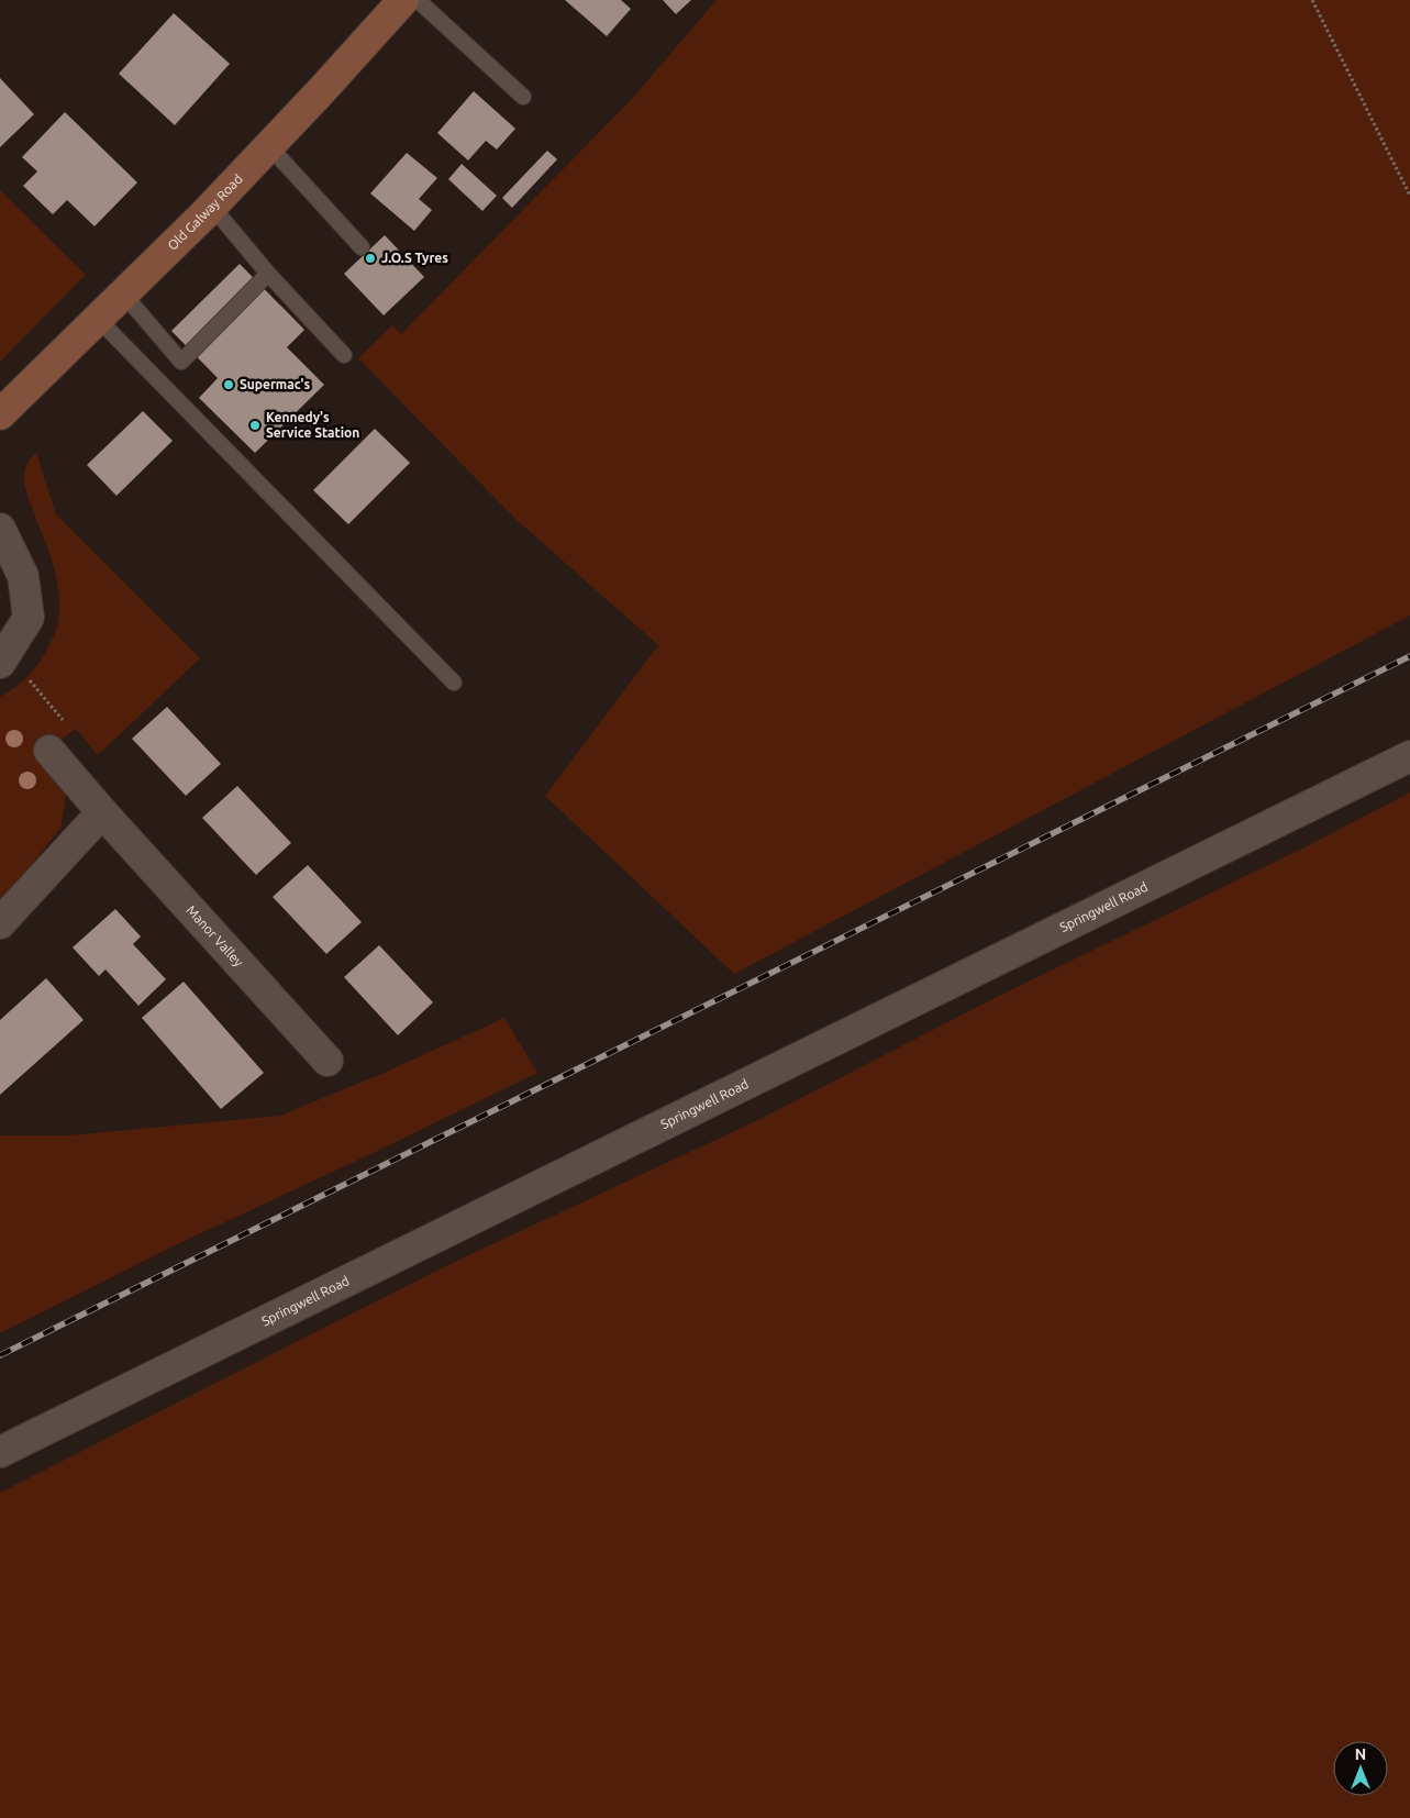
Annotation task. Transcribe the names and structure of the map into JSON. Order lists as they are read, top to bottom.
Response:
{
  "streets": {
    "main road": ["Old Galway Road"],
    "street": ["Springwell Road", "Manor Valley"]
  },
  "places": ["J.O.S Tyres", "Supermac's", "Kennedy's Service Station"],
  "north": "top"
}
